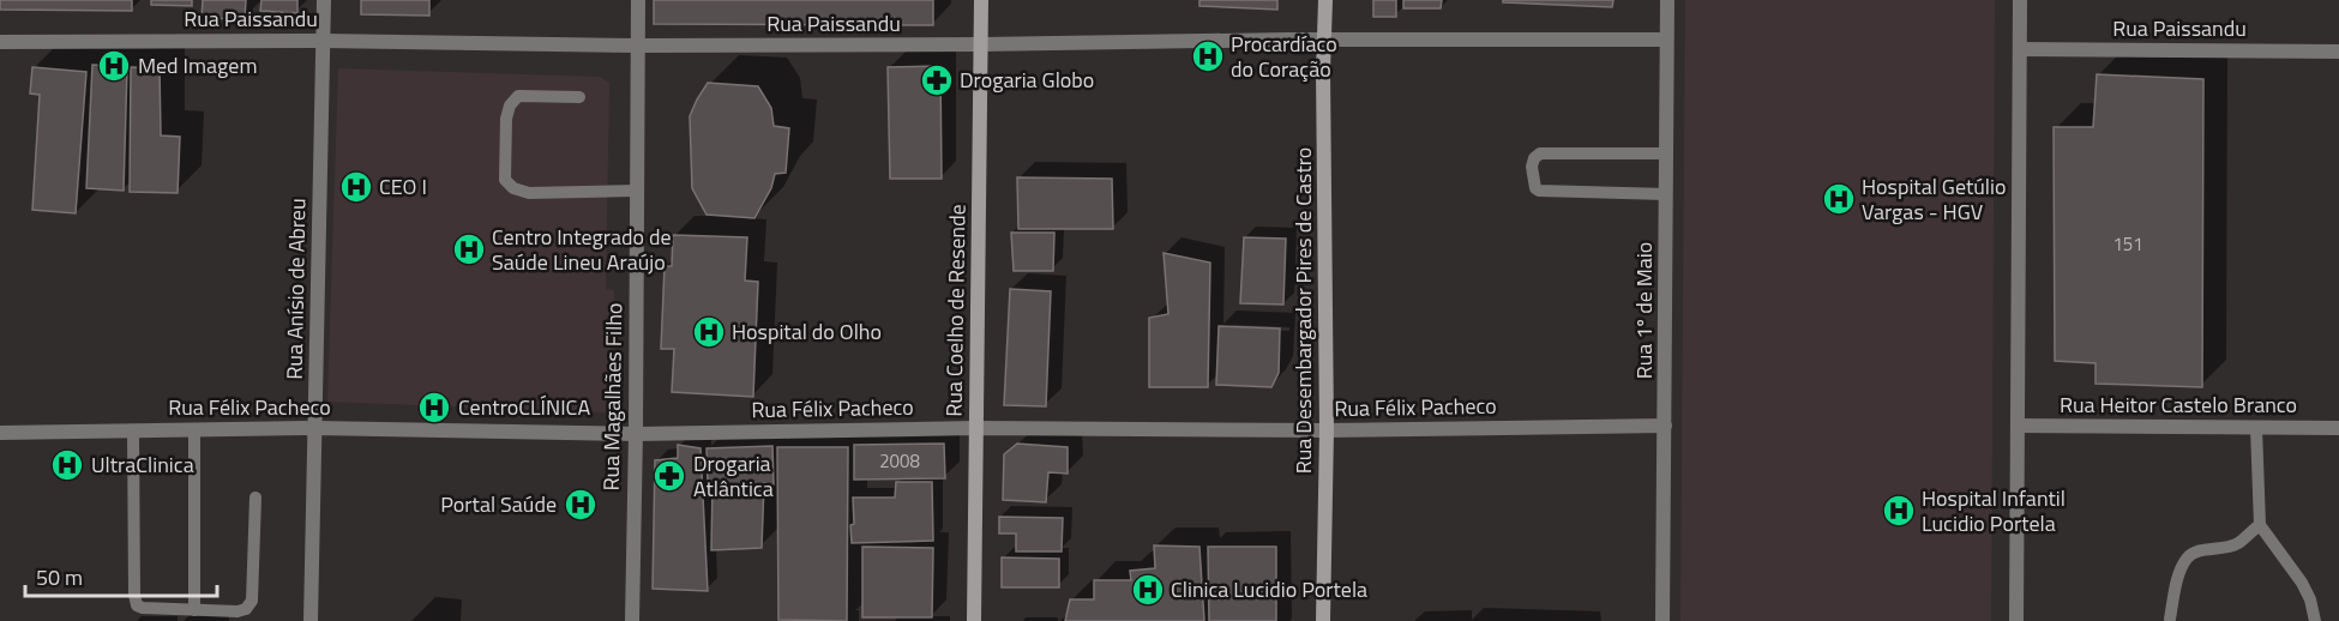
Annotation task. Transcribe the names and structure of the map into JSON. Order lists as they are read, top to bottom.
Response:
{
  "streets": {
    "main road": ["Rua Coelho de Resende", "Rua Desembargador Pires de Castro"],
    "street": [
      "Rua Paissandu",
      "Rua Anísio de Abreu",
      "Rua 1º de Maio",
      "Rua Magalhães Filho",
      "Rua Heitor Castelo Branco",
      "Rua Félix Pacheco"
    ]
  },
  "crossings": [
    ["Rua Paissandu", "Rua Anísio de Abreu"],
    ["Rua Paissandu", "Rua Coelho de Resende"],
    ["Rua Paissandu", "Rua Desembargador Pires de Castro"],
    ["Rua Paissandu", "Rua 1º de Maio"],
    ["Rua Paissandu", "Rua Magalhães Filho"],
    ["Rua Anísio de Abreu", "Rua Félix Pacheco"],
    ["Rua Coelho de Resende", "Rua Félix Pacheco"],
    ["Rua Desembargador Pires de Castro", "Rua Félix Pacheco"],
    ["Rua 1º de Maio", "Rua Félix Pacheco"],
    ["Rua Magalhães Filho", "Rua Félix Pacheco"]
  ],
  "places": {
    "hospital": [
      "Procardíaco do Coração",
      "Med Imagem",
      "CEO I",
      "Hospital Getúlio Vargas - HGV",
      "Centro Integrado de Saúde Lineu Araújo",
      "Hospital do Olho",
      "CentroCLÍNICA",
      "UltraClinica",
      "Portal Saúde",
      "Hospital Infantil Lucidio Portela",
      "Clinica Lucidio Portela"
    ],
    "pharmacy": ["Drogaria Globo", "Drogaria Atlântica"]
  },
  "house_numbers": ["151", "2008"],
  "scale_bar": "50 m"
}
